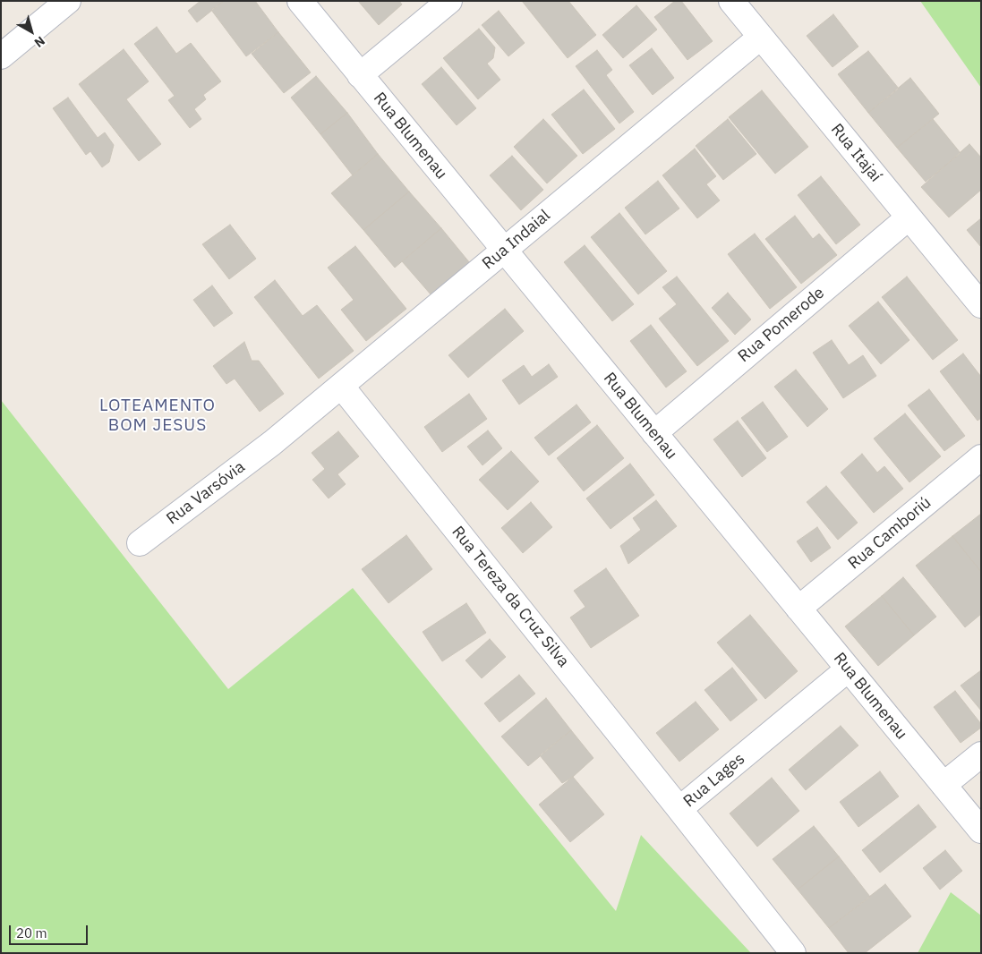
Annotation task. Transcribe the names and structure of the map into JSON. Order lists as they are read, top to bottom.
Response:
{
  "streets": {
    "street": [
      "Rua Blumenau",
      "Rua Itajaí",
      "Rua Indaial",
      "Rua Pomerode",
      "Rua Varsóvia",
      "Rua Camboriú",
      "Rua Tereza da Cruz Silva",
      "Rua Lages"
    ]
  },
  "crossings": [
    ["Rua Blumenau", "Rua Indaial"],
    ["Rua Blumenau", "Rua Pomerode"],
    ["Rua Blumenau", "Rua Camboriú"],
    ["Rua Blumenau", "Rua Lages"],
    ["Rua Itajaí", "Rua Indaial"],
    ["Rua Itajaí", "Rua Pomerode"],
    ["Rua Indaial", "Rua Varsóvia"],
    ["Rua Indaial", "Rua Tereza da Cruz Silva"],
    ["Rua Tereza da Cruz Silva", "Rua Lages"]
  ],
  "districts": ["LOTEAMENTO BOM JESUS"],
  "scale_bar": "20 m",
  "north": "bottom right"
}
